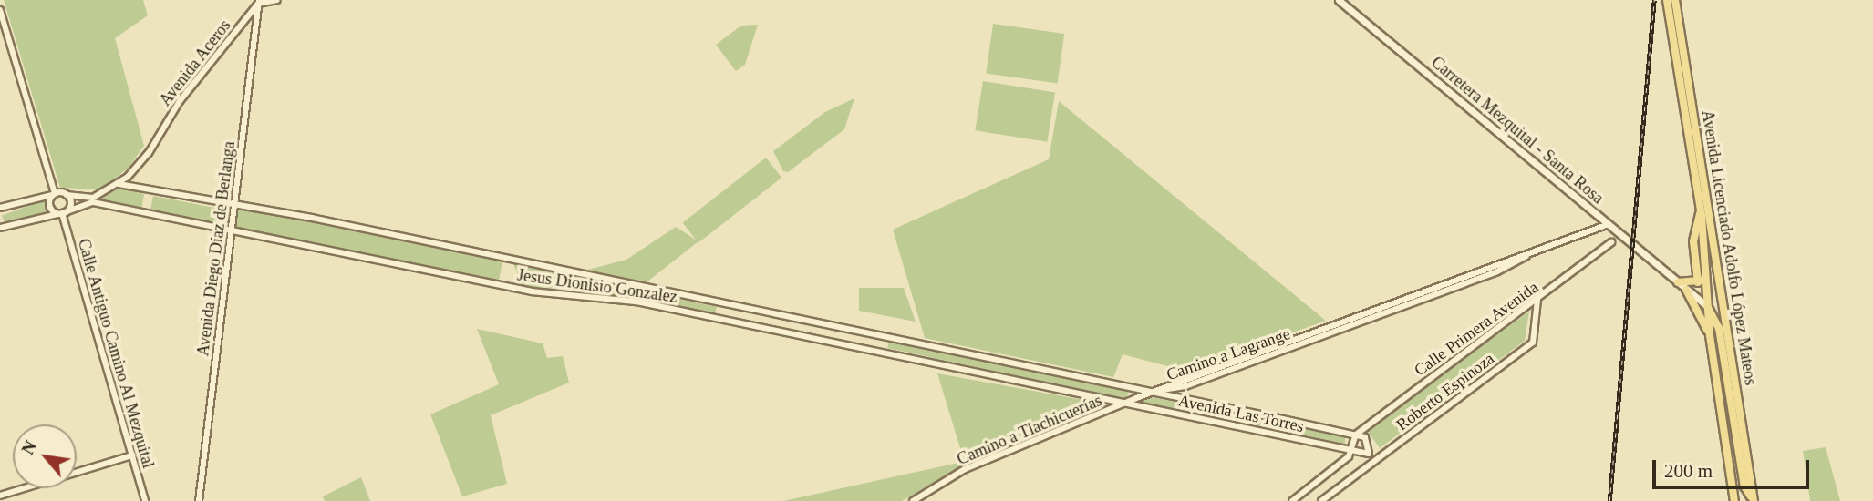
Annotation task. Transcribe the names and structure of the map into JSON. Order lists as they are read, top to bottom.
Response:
{
  "streets": {
    "main road": ["Carretera Mezquital - Santa Rosa", "Avenida Licenciado Adolfo López Mateos"],
    "street": [
      "Avenida Aceros",
      "Avenida Diego Díaz de Berlanga",
      "Jesus Dionisio Gonzalez",
      "Calle Primera Avenida",
      "Calle Antiguo Camino Al Mezquital",
      "Camino a Lagrange",
      "Roberto Espinoza",
      "Avenida Las Torres",
      "Camino a Tlachicuerías"
    ]
  },
  "crossings": [
    ["Avenida Aceros", "Avenida Diego Díaz de Berlanga"],
    ["Avenida Aceros", "Jesus Dionisio Gonzalez"],
    ["Carretera Mezquital - Santa Rosa", "Avenida Licenciado Adolfo López Mateos"],
    ["Carretera Mezquital - Santa Rosa", "Camino a Lagrange"],
    ["Avenida Diego Díaz de Berlanga", "Jesus Dionisio Gonzalez"],
    ["Jesus Dionisio Gonzalez", "Calle Antiguo Camino Al Mezquital"],
    ["Jesus Dionisio Gonzalez", "Avenida Las Torres"],
    ["Jesus Dionisio Gonzalez", "Camino a Tlachicuerías"],
    ["Calle Primera Avenida", "Roberto Espinoza"],
    ["Calle Primera Avenida", "Avenida Las Torres"],
    ["Camino a Lagrange", "Camino a Tlachicuerías"],
    ["Avenida Las Torres", "Camino a Tlachicuerías"]
  ],
  "scale_bar": "200 m",
  "north": "top left"
}
